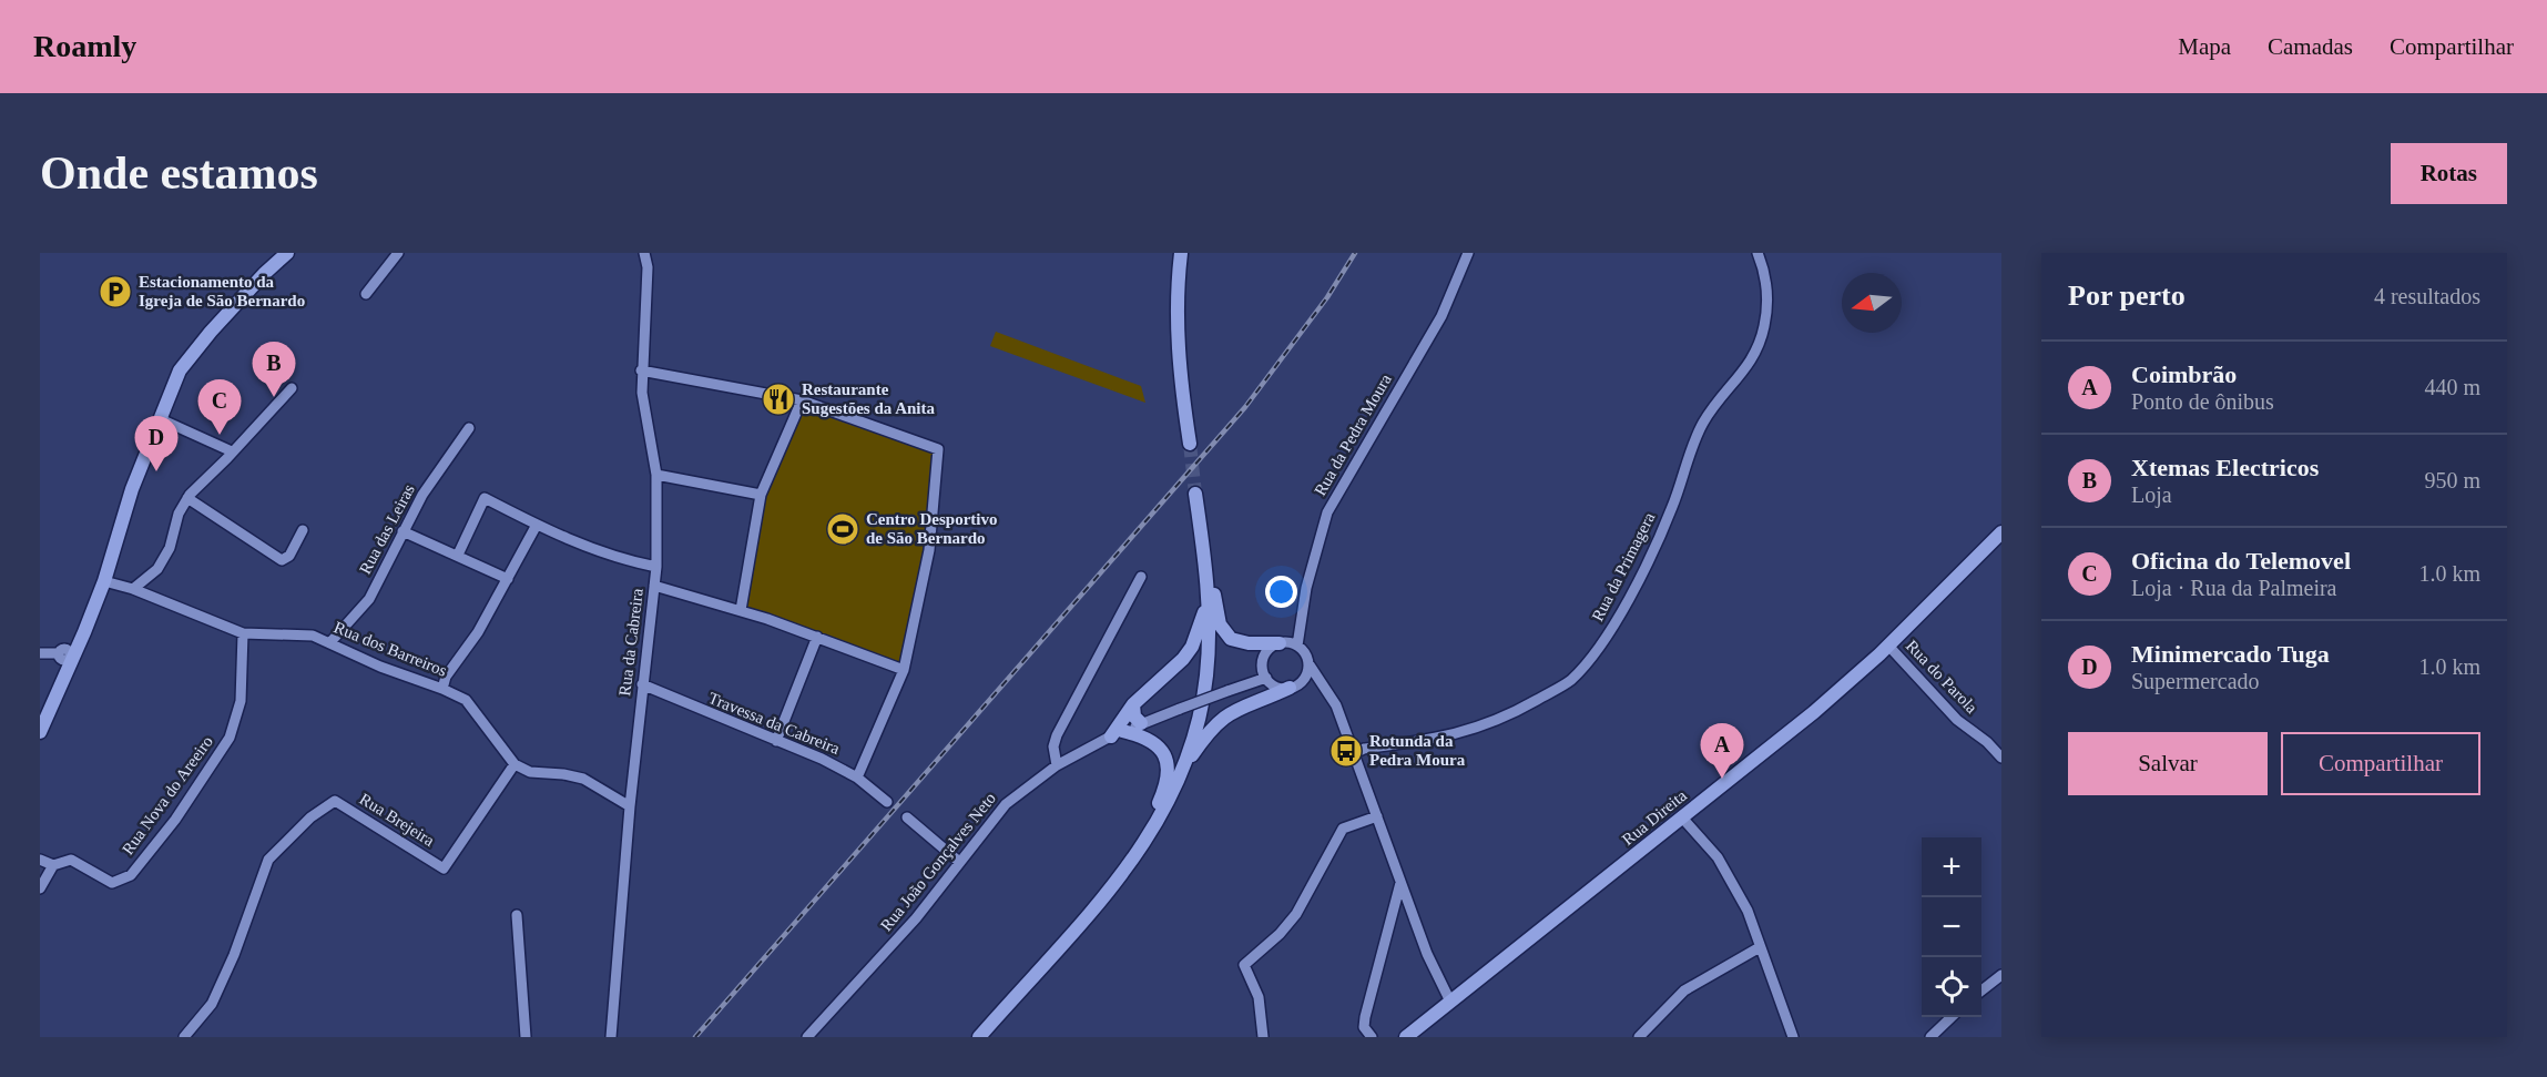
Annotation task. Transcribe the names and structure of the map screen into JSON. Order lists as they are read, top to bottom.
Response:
{
  "streets": {
    "main road": ["Rua Direita"],
    "street": [
      "Rua da Pedra Moura",
      "Rua das Leiras",
      "Rua da Primagera",
      "Rua da Cabreira",
      "Rua dos Barreiros",
      "Rua do Parola",
      "Travessa da Cabreira",
      "Rua Nova do Areeiro",
      "Rua Brejeira",
      "Rua João Gonçalves Neto"
    ]
  },
  "crossings": [
    ["Rua das Leiras", "Rua dos Barreiros"],
    ["Rua da Cabreira", "Travessa da Cabreira"],
    ["Rua dos Barreiros", "Rua Nova do Areeiro"],
    ["Rua dos Barreiros", "Rua Brejeira"],
    ["Rua do Parola", "Rua Direita"]
  ],
  "places": {
    "parking": ["Estacionamento da Igreja de São Bernardo"],
    "restaurant": ["Restaurante Sugestões da Anita"],
    "sports": ["Centro Desportivo de São Bernardo"],
    "bus stop": ["Rotunda da Pedra Moura"]
  },
  "north": "left",
  "page": {
    "header": "Roamly",
    "nav": ["Mapa", "Camadas", "Compartilhar"],
    "buttons": [
      "Rotas",
      ["Salvar", "Compartilhar"]
    ],
    "title": "Onde estamos",
    "heading": ["Por perto", "4 resultados"],
    "list": [
      {
        "mark": "A",
        "name": "Coimbrão",
        "note": "Ponto de ônibus",
        "value": "440 m"
      },
      {
        "mark": "B",
        "name": "Xtemas Electricos",
        "note": "Loja",
        "value": "950 m"
      },
      {
        "mark": "C",
        "name": "Oficina do Telemovel",
        "note": "Loja · Rua da Palmeira",
        "value": "1.0 km"
      },
      {
        "mark": "D",
        "name": "Minimercado Tuga",
        "note": "Supermercado",
        "value": "1.0 km"
      }
    ],
    "pins": [
      "B",
      "C",
      "D",
      "A"
    ],
    "map_buttons": ["+", "−"]
  }
}
